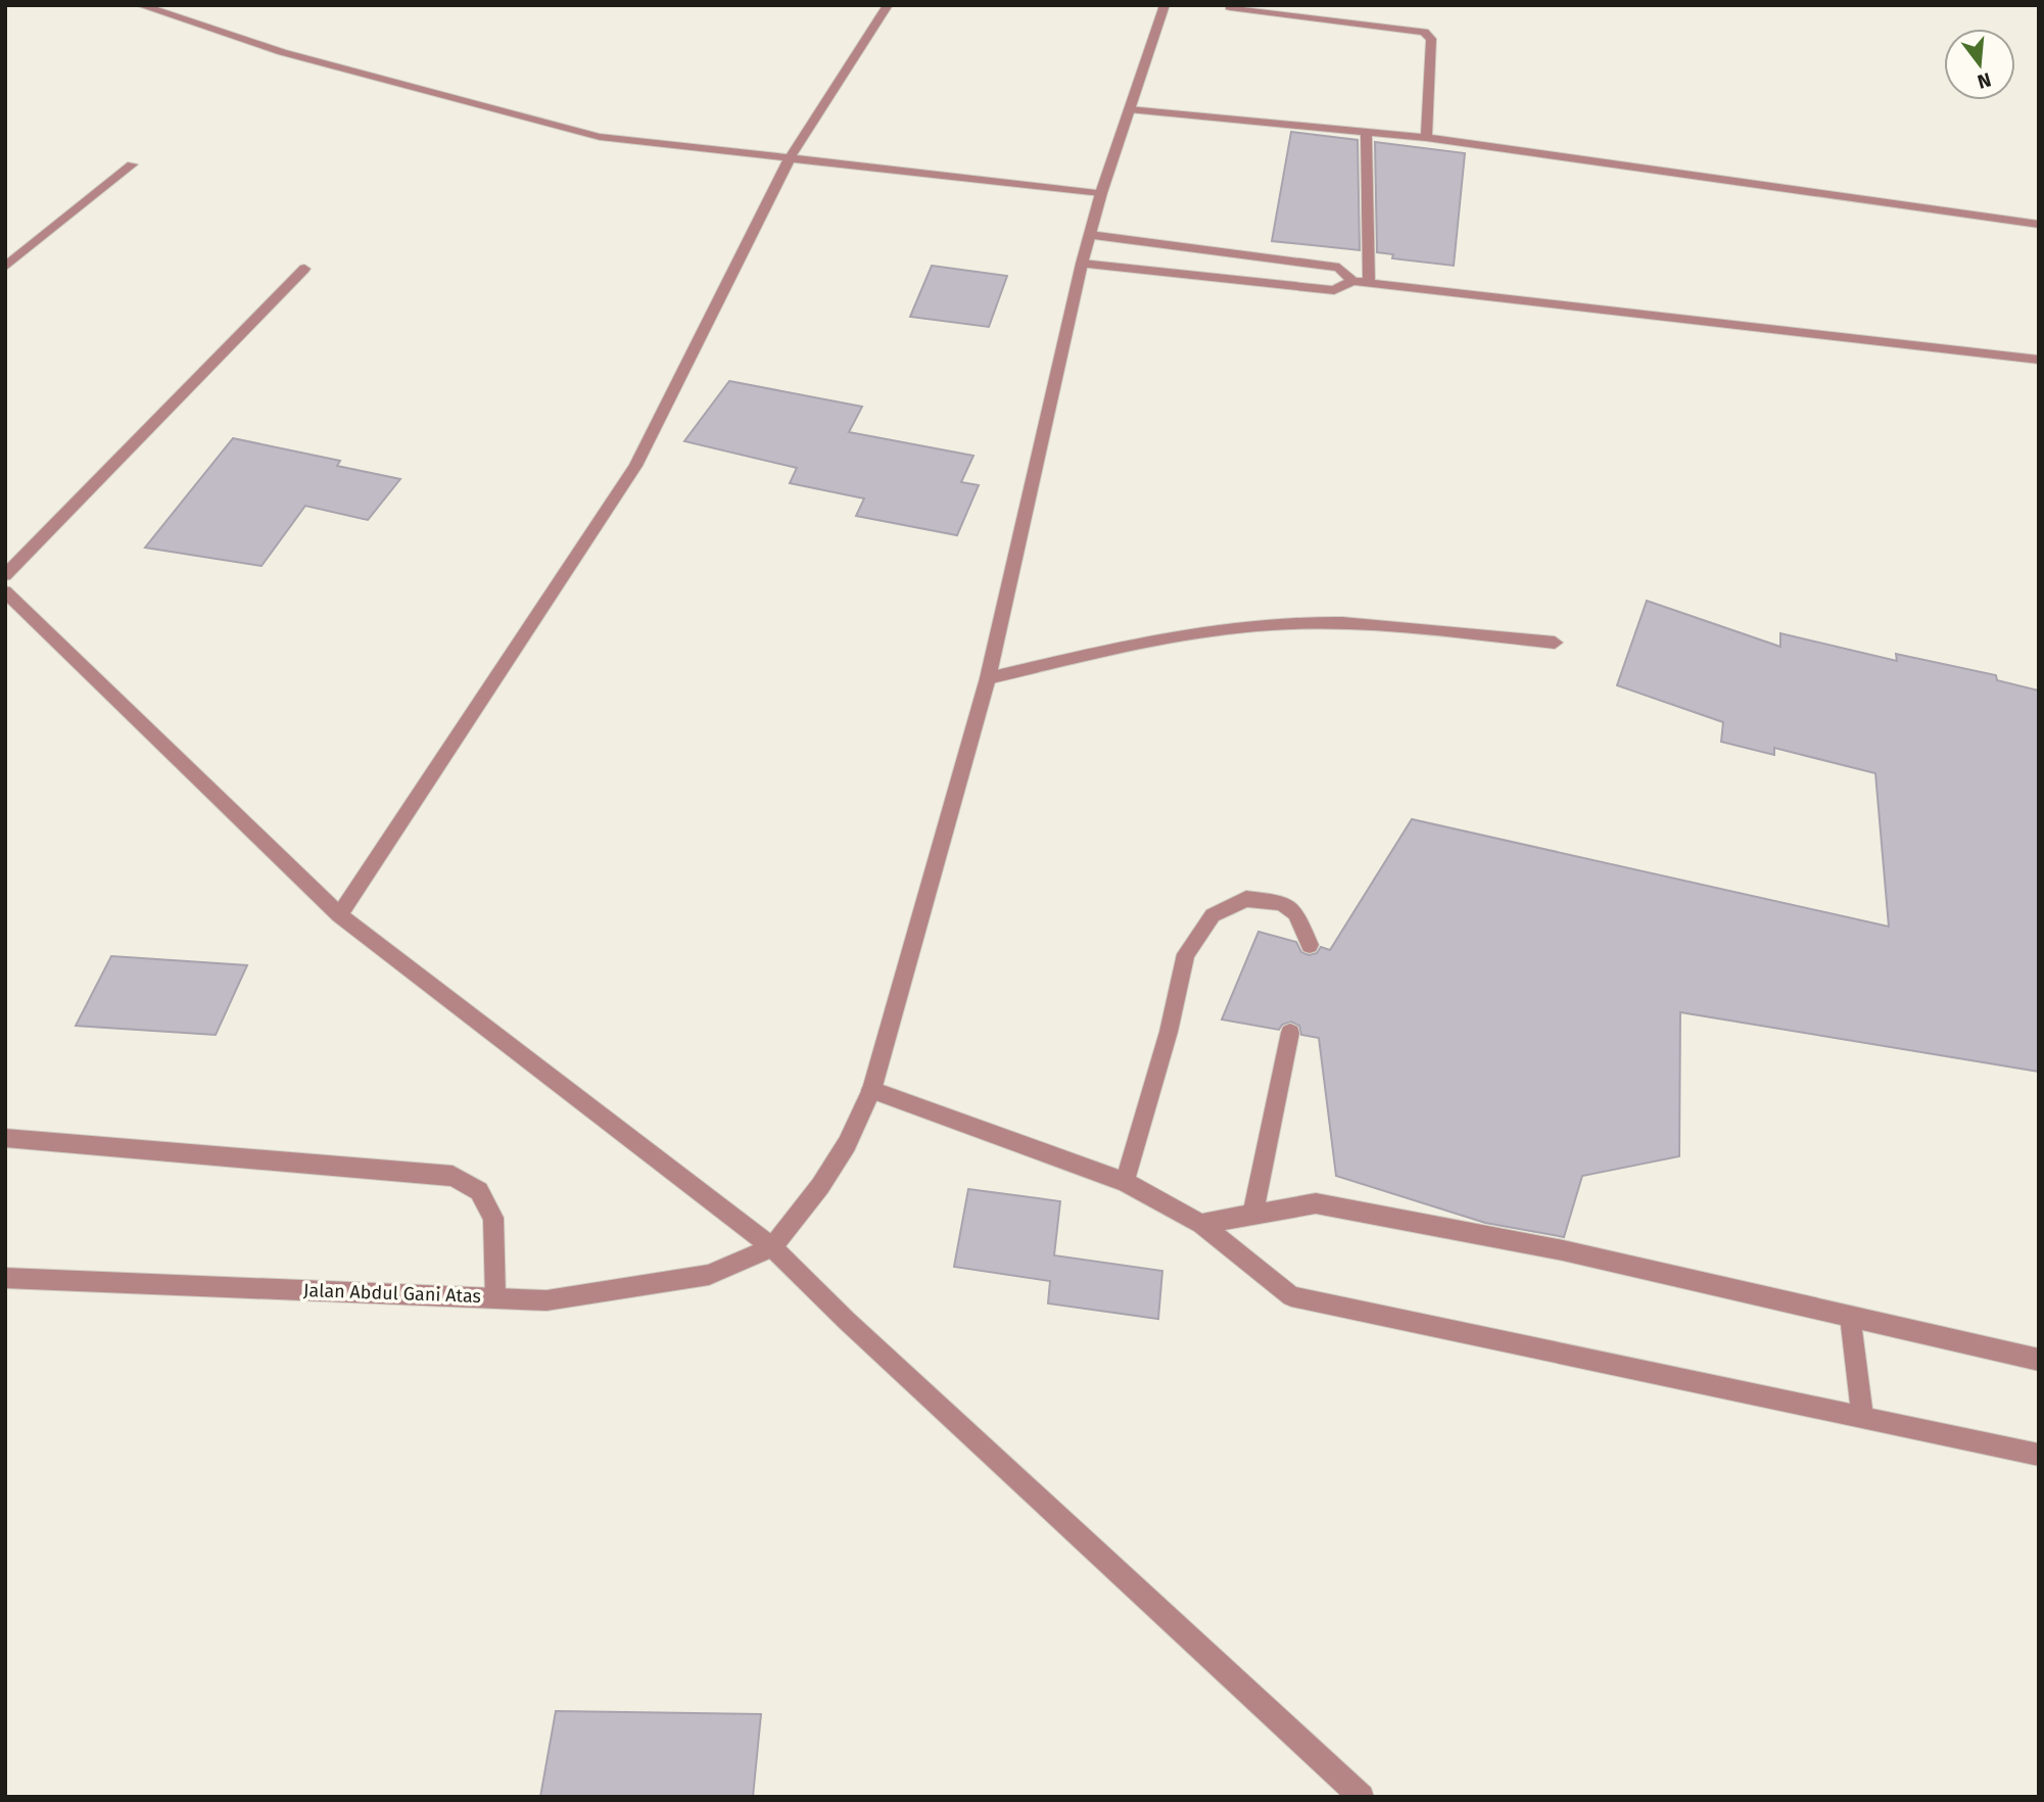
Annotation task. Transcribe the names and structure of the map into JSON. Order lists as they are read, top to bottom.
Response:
{
  "streets": {
    "street": ["Jalan Abdul Gani Atas"]
  },
  "north": "bottom"
}
